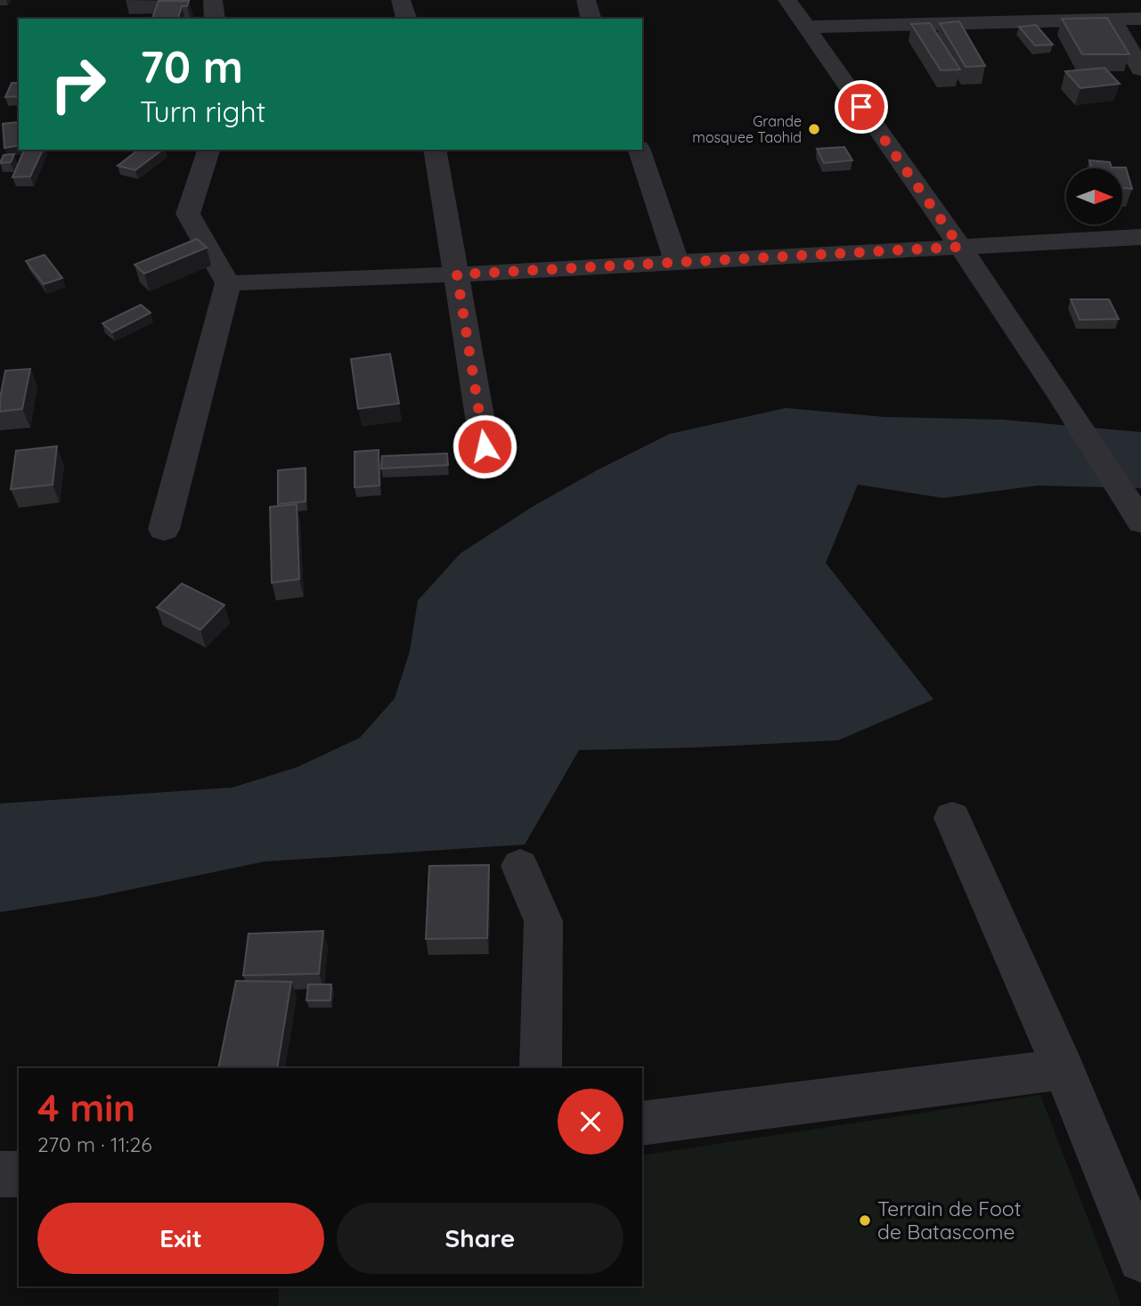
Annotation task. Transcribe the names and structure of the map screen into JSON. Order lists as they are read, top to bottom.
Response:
{
  "places": ["Grande mosquee Taohid", "Terrain de Foot de Batascome"],
  "north": "right",
  "page": {
    "turn": ["70 m", "Turn right"],
    "heading": ["4 min", "270 m · 11:26"],
    "buttons": ["Exit", "Share"]
  }
}
